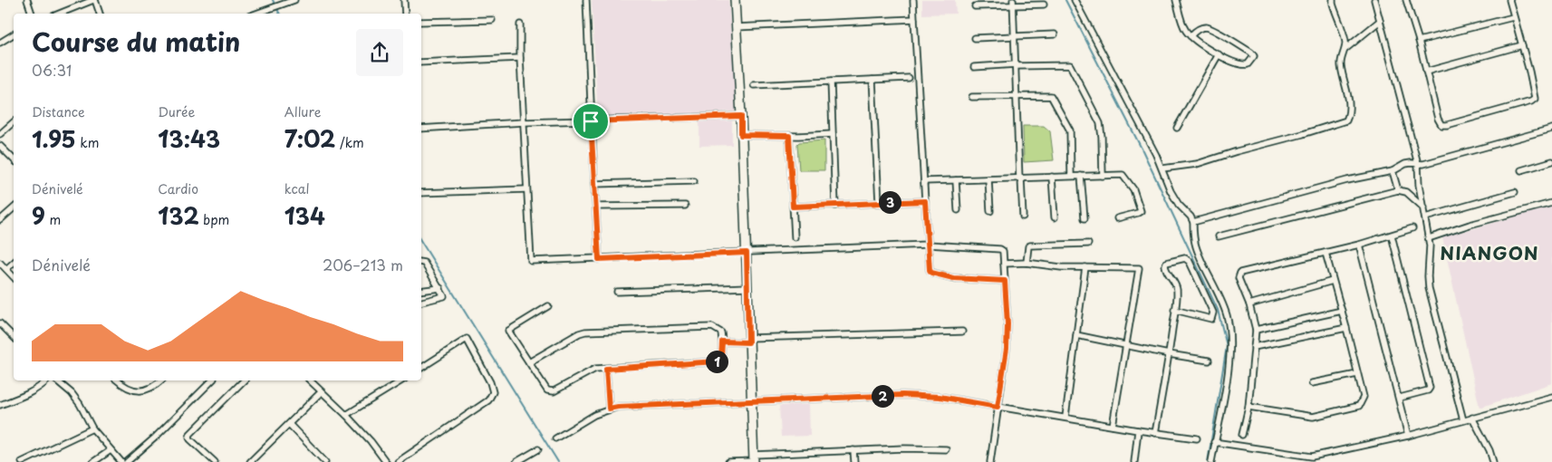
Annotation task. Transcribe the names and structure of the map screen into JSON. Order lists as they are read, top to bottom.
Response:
{
  "districts": ["NIANGON"],
  "page": {
    "heading": ["Course du matin", "06:31"],
    "stats": [
      ["Distance", "1.95 km"],
      ["Durée", "13:43"],
      ["Allure", "7:02 /km"],
      ["Dénivelé", "9 m"],
      ["Cardio", "132 bpm"],
      ["kcal", "134"]
    ],
    "pins": ["3", "1", "2"],
    "chart": ["Dénivelé", "206–213 m"]
  }
}
